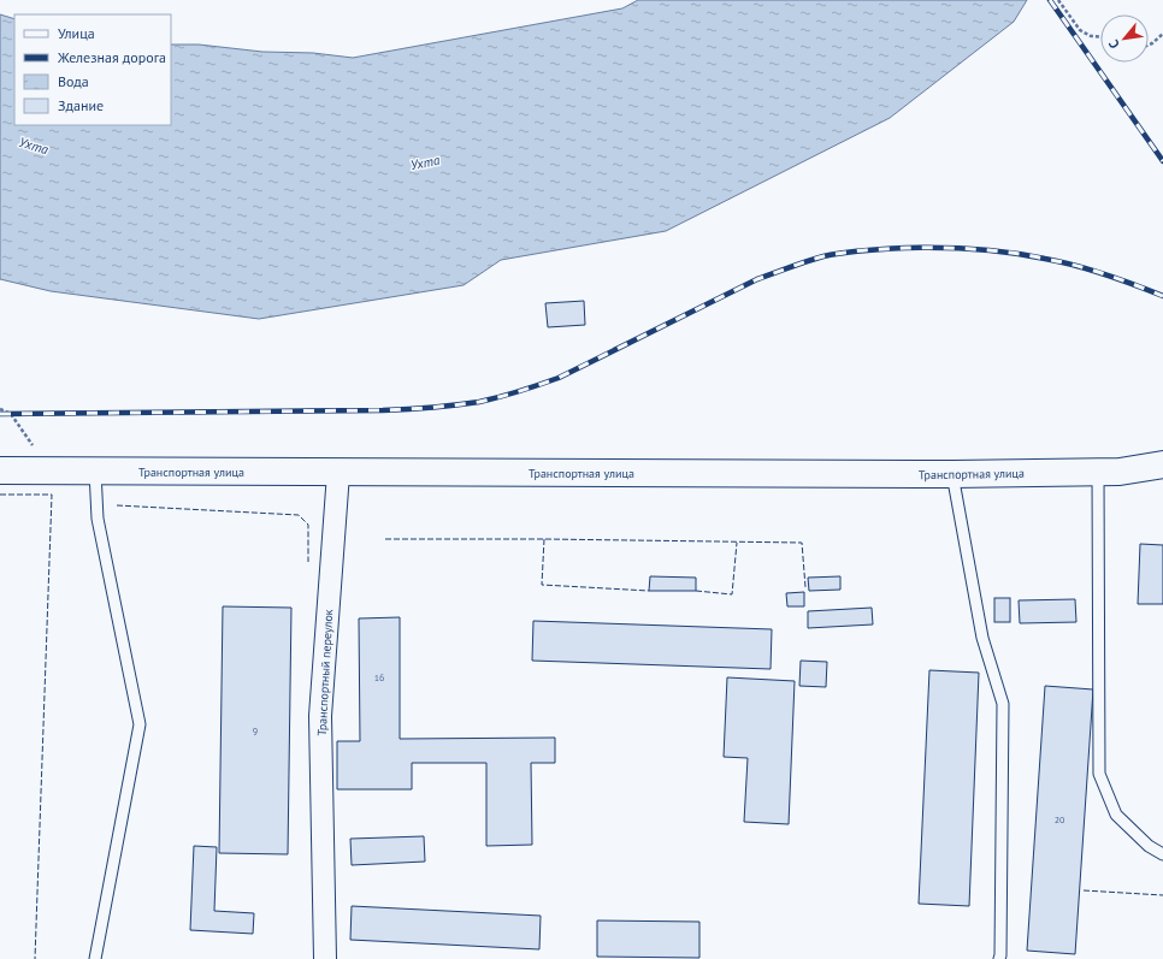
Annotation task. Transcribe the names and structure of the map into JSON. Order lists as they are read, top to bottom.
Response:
{
  "streets": {
    "street": ["Транспортная улица", "Транспортный переулок"]
  },
  "crossings": [
    ["Транспортная улица", "Транспортный переулок"]
  ],
  "water": ["Ухта"],
  "house_numbers": ["16", "9", "20"],
  "legend": [
    "Улица",
    "Железная дорога",
    "Вода",
    "Здание"
  ],
  "north": "bottom left"
}
